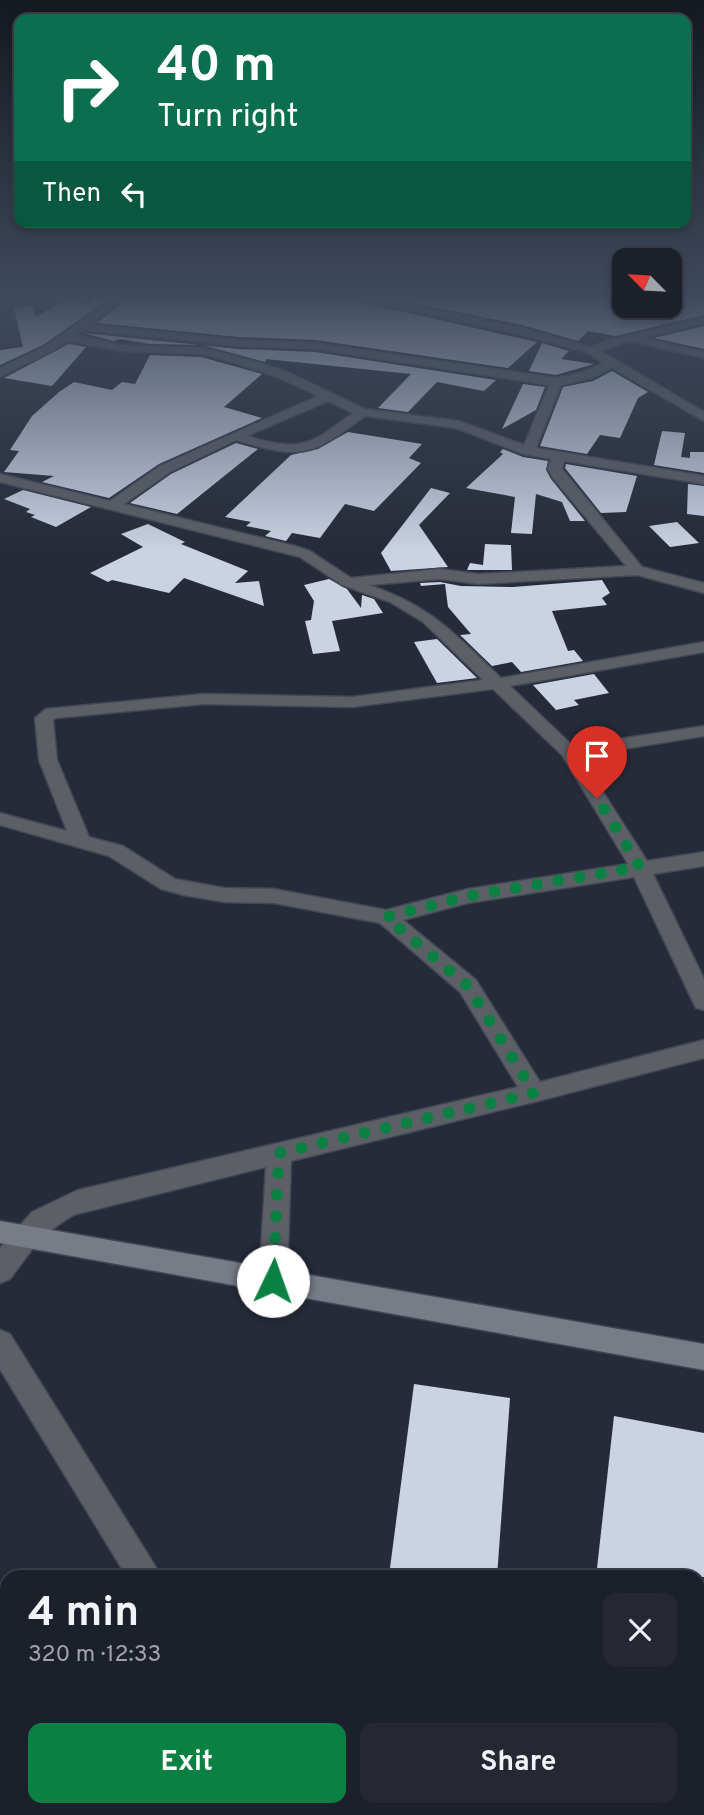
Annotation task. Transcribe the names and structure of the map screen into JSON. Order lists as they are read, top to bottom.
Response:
{
  "north": "top left",
  "page": {
    "turn": ["40 m", "Turn right"],
    "then": "Then",
    "heading": ["4 min", "320 m · 12:33"],
    "buttons": ["Exit", "Share"]
  }
}
